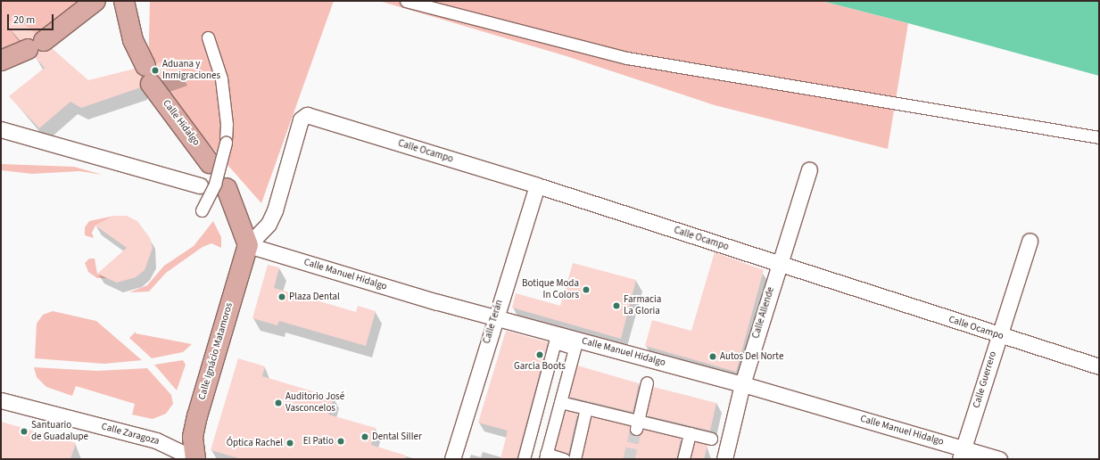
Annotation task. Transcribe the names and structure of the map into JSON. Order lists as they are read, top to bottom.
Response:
{
  "streets": {
    "main road": ["Calle Hidalgo", "Calle Ignácio Matamoros"],
    "street": [
      "Calle Ocampo",
      "Calle Manuel Hidalgo",
      "Calle Allende",
      "Calle Terán",
      "Calle Guerrero",
      "Calle Zaragoza"
    ]
  },
  "crossings": [
    ["Calle Ocampo", "Calle Allende"],
    ["Calle Ocampo", "Calle Terán"],
    ["Calle Ocampo", "Calle Ignácio Matamoros"],
    ["Calle Ocampo", "Calle Guerrero"],
    ["Calle Manuel Hidalgo", "Calle Allende"],
    ["Calle Manuel Hidalgo", "Calle Terán"],
    ["Calle Manuel Hidalgo", "Calle Ignácio Matamoros"],
    ["Calle Manuel Hidalgo", "Calle Guerrero"],
    ["Calle Ignácio Matamoros", "Calle Zaragoza"]
  ],
  "places": [
    "Aduana y Inmigraciones",
    "Botique Moda In Colors",
    "Plaza Dental",
    "Farmacia La Gloria",
    "Garcia Boots",
    "Autos Del Norte",
    "Auditorio José Vasconcelos",
    "Santuario de Guadalupe",
    "Dental Siller",
    "El Patio",
    "Óptica Rachel"
  ],
  "scale_bar": "20 m"
}
